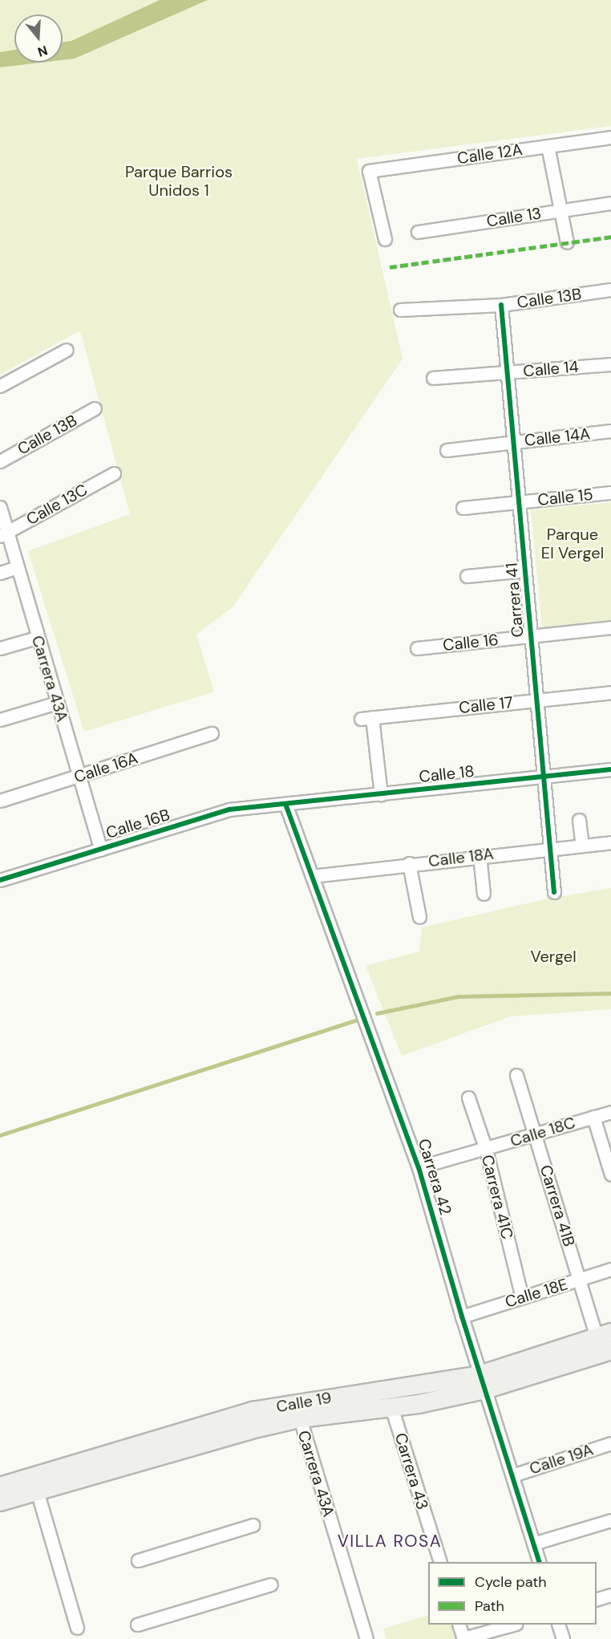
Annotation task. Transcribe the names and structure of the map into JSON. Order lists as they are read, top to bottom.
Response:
{
  "streets": {
    "main road": ["Calle 19"],
    "street": [
      "Calle 12A",
      "Calle 13",
      "Calle 13B",
      "Calle 14",
      "Calle 14A",
      "Calle 15",
      "Calle 13C",
      "Carrera 41",
      "Calle 16",
      "Carrera 43A",
      "Calle 17",
      "Calle 16A",
      "Calle 18",
      "Calle 16B",
      "Calle 18A",
      "Calle 18C",
      "Carrera 42",
      "Carrera 41C",
      "Carrera 41B",
      "Calle 18E",
      "Calle 19A",
      "Carrera 43"
    ]
  },
  "crossings": [
    ["Calle 13B", "Carrera 41"],
    ["Calle 14", "Carrera 41"],
    ["Calle 14A", "Carrera 41"],
    ["Calle 15", "Carrera 41"],
    ["Calle 13C", "Carrera 43A"],
    ["Carrera 41", "Calle 16"],
    ["Carrera 41", "Calle 17"],
    ["Carrera 41", "Calle 18"],
    ["Carrera 41", "Calle 18A"],
    ["Carrera 43A", "Calle 16A"],
    ["Carrera 43A", "Calle 16B"],
    ["Carrera 43A", "Calle 19"],
    ["Calle 17", "Calle 18"],
    ["Calle 18", "Calle 16B"],
    ["Calle 18", "Carrera 42"],
    ["Calle 16B", "Carrera 42"],
    ["Calle 18A", "Carrera 42"],
    ["Calle 18C", "Carrera 42"],
    ["Calle 18C", "Carrera 41C"],
    ["Calle 18C", "Carrera 41B"],
    ["Carrera 42", "Calle 18E"],
    ["Carrera 42", "Calle 19"],
    ["Carrera 42", "Calle 19A"],
    ["Carrera 41C", "Calle 18E"],
    ["Carrera 41B", "Calle 18E"],
    ["Carrera 41B", "Calle 19"],
    ["Calle 19", "Carrera 43"]
  ],
  "districts": ["VILLA ROSA"],
  "parks": ["Parque Barrios Unidos 1", "Parque El Vergel", "Vergel"],
  "legend": ["Cycle path", "Path"],
  "north": "bottom"
}
